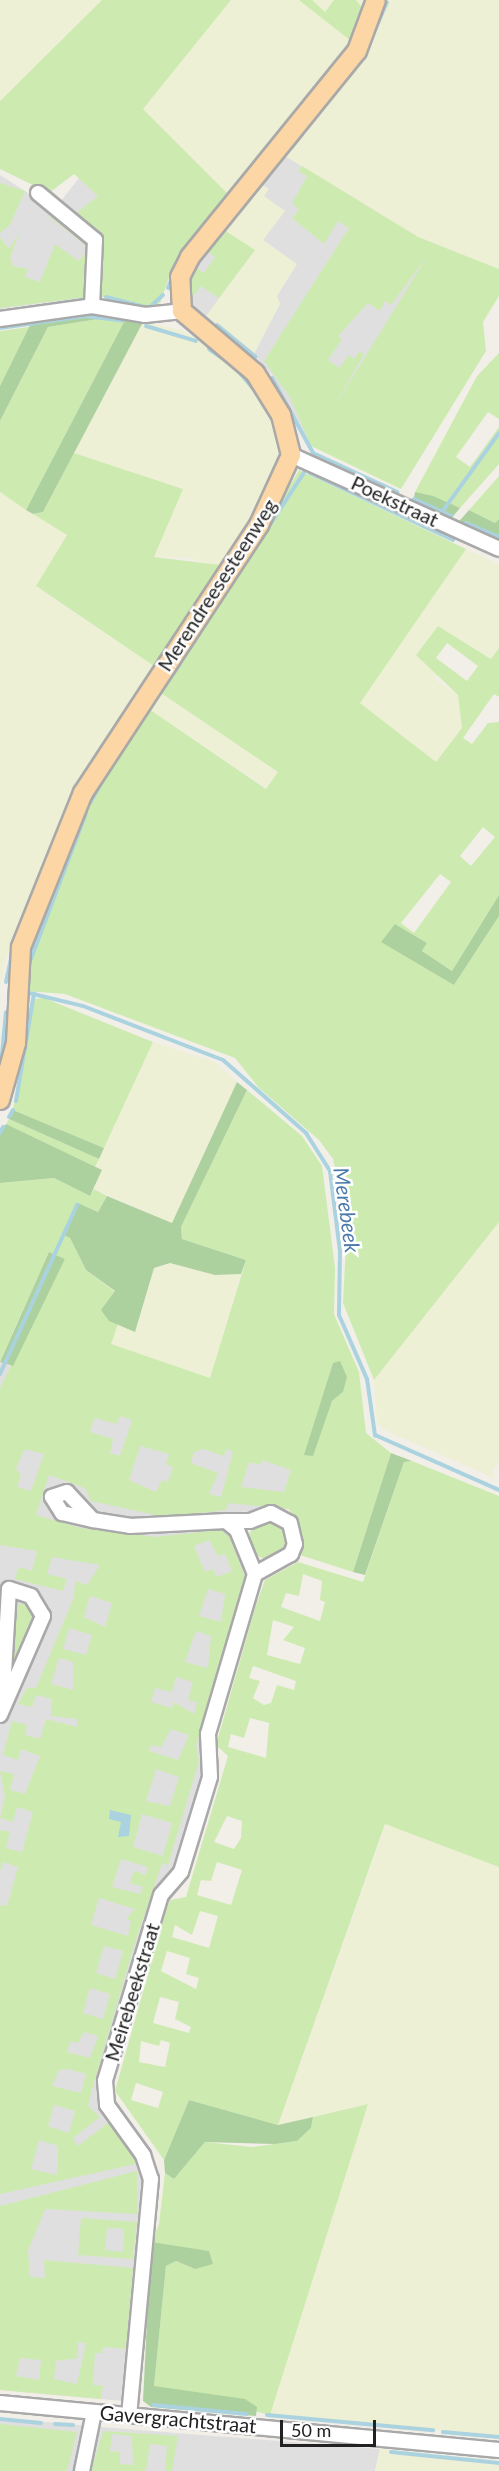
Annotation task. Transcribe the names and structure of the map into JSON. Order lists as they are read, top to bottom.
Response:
{
  "streets": {
    "main road": ["Merendreesesteenweg"],
    "street": ["Poekstraat", "Meirebeekstraat", "Gavergrachtstraat"]
  },
  "crossings": [
    ["Poekstraat", "Merendreesesteenweg"],
    ["Meirebeekstraat", "Gavergrachtstraat"]
  ],
  "water": ["Merebeek"],
  "scale_bar": "50 m"
}
